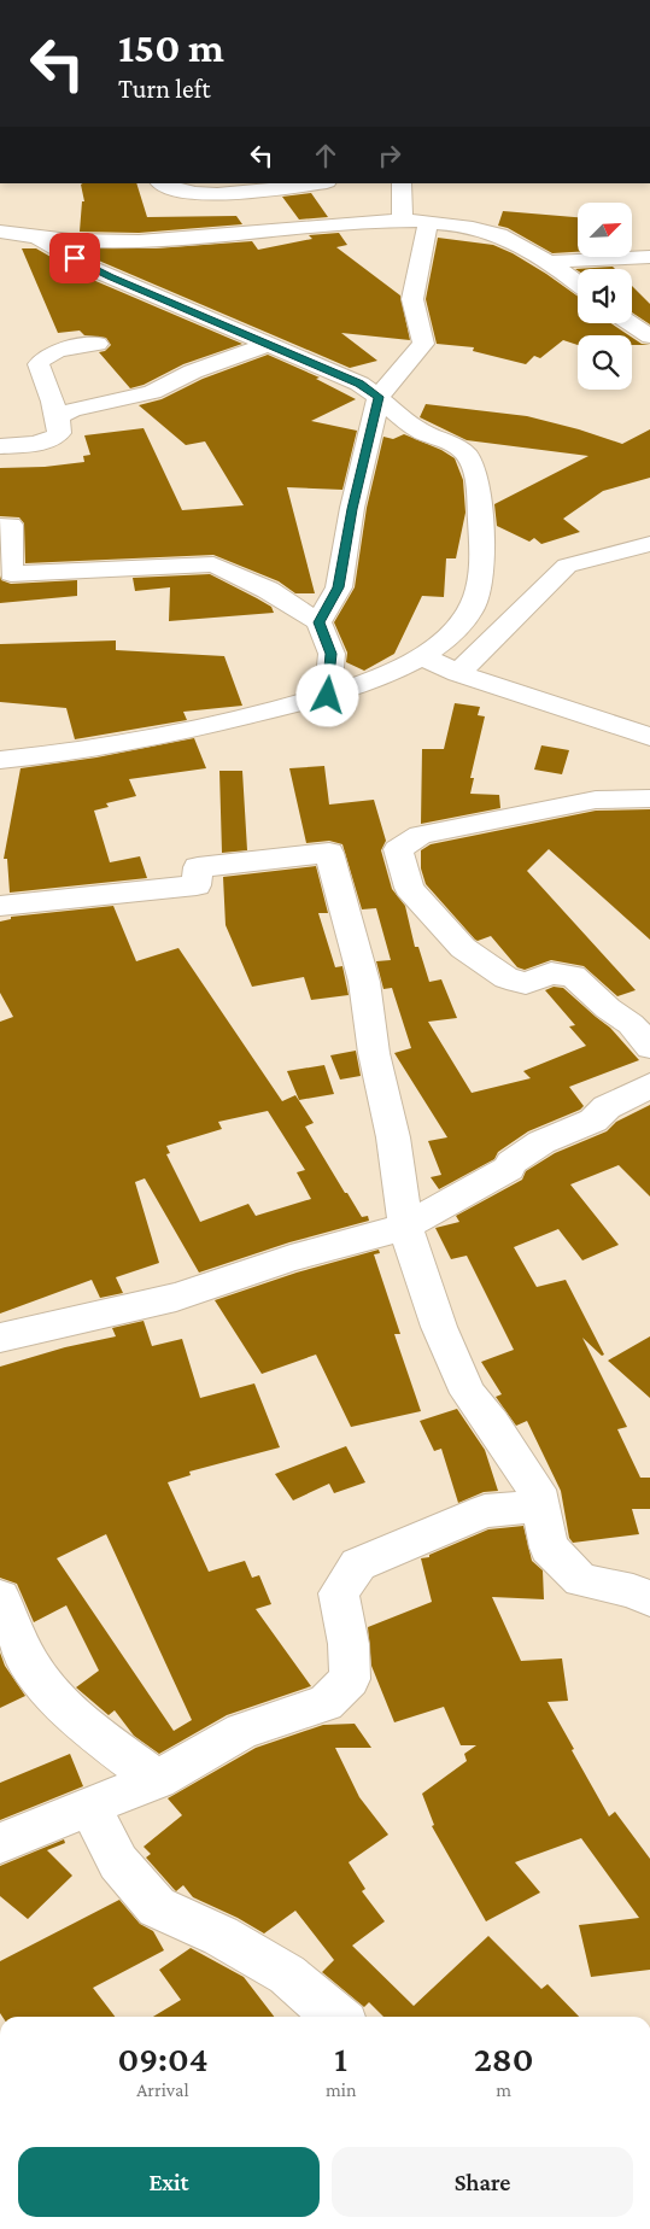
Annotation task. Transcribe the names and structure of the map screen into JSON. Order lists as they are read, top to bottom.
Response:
{
  "north": "top right",
  "page": {
    "turn": ["150 m", "Turn left"],
    "eta": [
      "09:04",
      "Arrival",
      "1",
      "min",
      "280",
      "m"
    ],
    "buttons": ["Exit", "Share"]
  }
}
